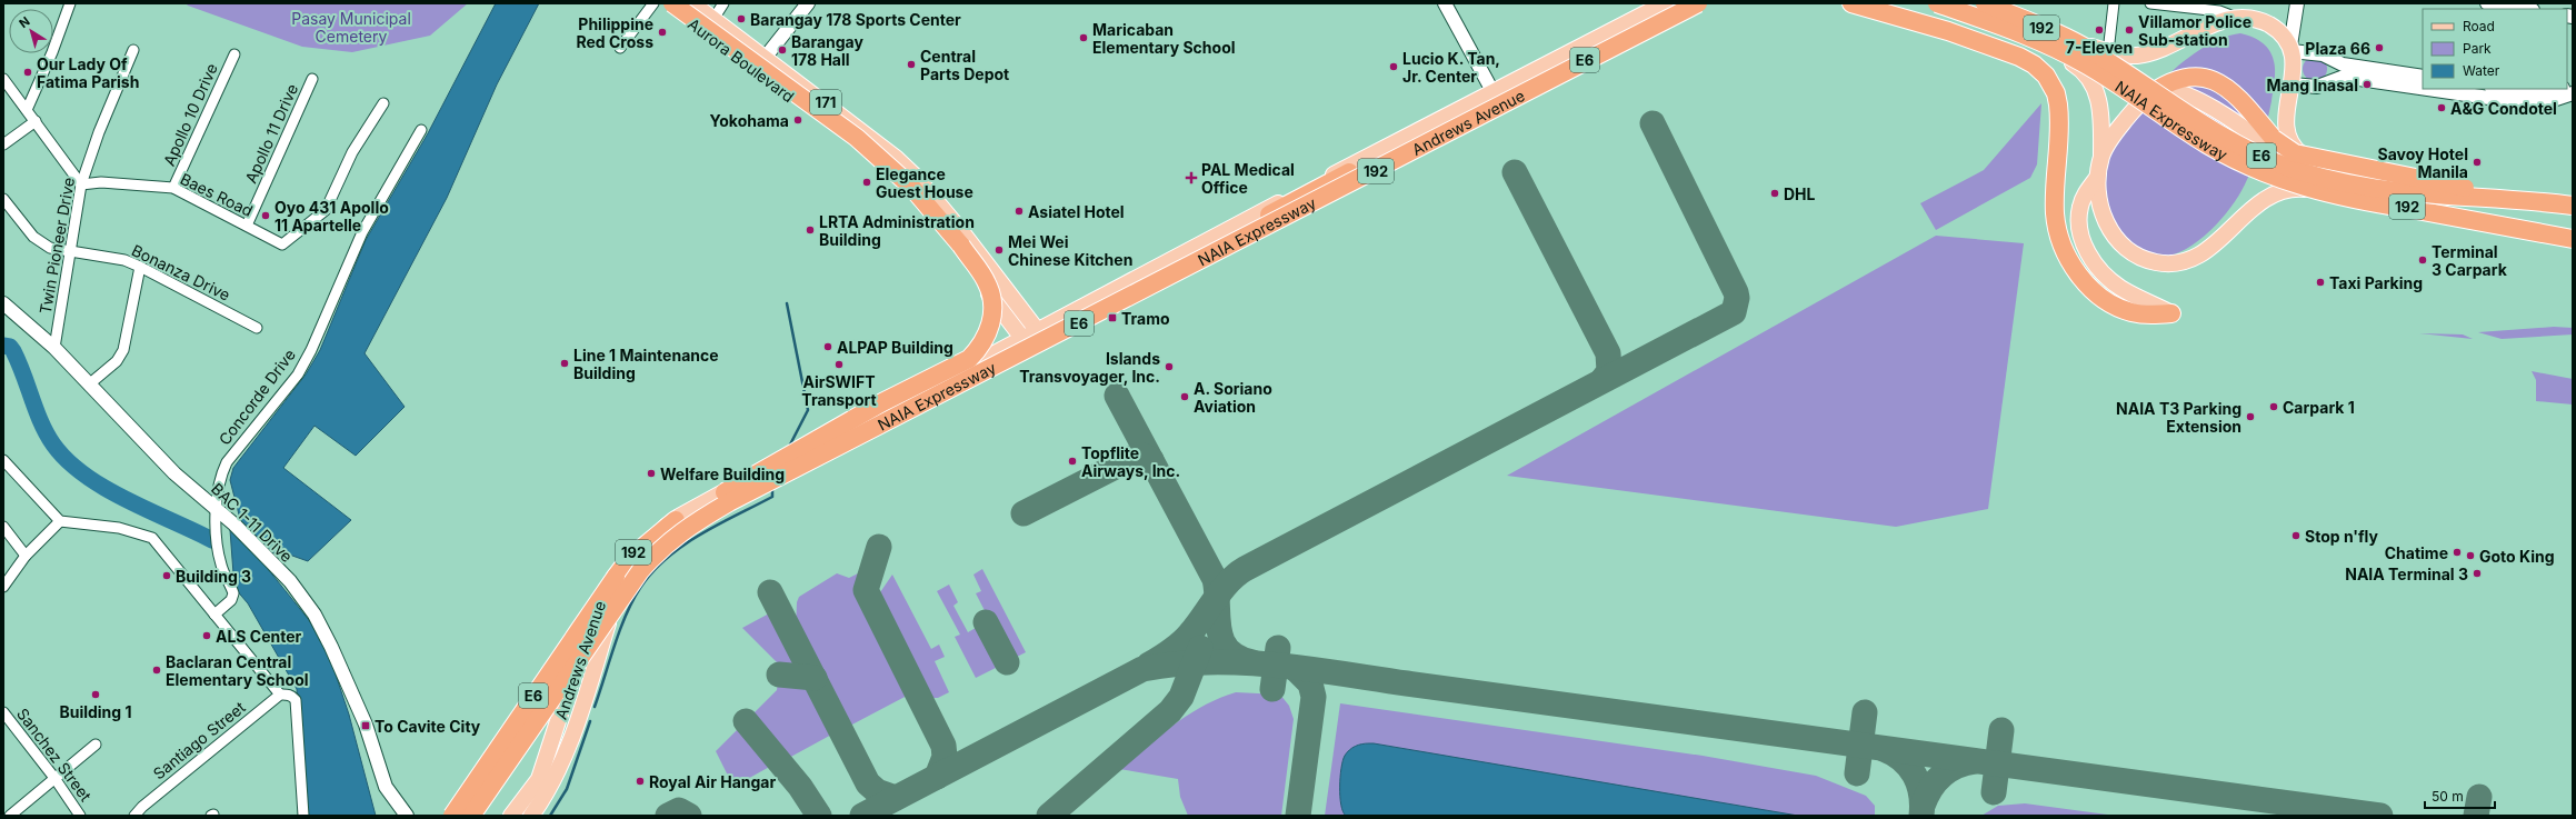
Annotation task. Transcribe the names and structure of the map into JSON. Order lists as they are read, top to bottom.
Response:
{
  "streets": {
    "highway": ["E6", "NAIA Expressway"],
    "main road": [
      "192",
      "Aurora Boulevard",
      "171",
      "Andrews Avenue"
    ],
    "street": [
      "Apollo 10 Drive",
      "Apollo 11 Drive",
      "Baes Road",
      "Twin Pioneer Drive",
      "Bonanza Drive",
      "Concorde Drive",
      "BAC 1-11 Drive",
      "Santiago Street",
      "Sanchez Street"
    ]
  },
  "crossings": [
    ["Aurora Boulevard", "Andrews Avenue"],
    ["Apollo 10 Drive", "Baes Road"],
    ["Apollo 11 Drive", "Baes Road"],
    ["Baes Road", "Twin Pioneer Drive"],
    ["Twin Pioneer Drive", "Bonanza Drive"],
    ["Twin Pioneer Drive", "BAC 1-11 Drive"],
    ["Concorde Drive", "BAC 1-11 Drive"]
  ],
  "parks": ["Pasay Municipal Cemetery"],
  "places": {
    "other": [
      "Barangay 178 Sports Center",
      "7-Eleven",
      "Villamor Police Sub-station",
      "Philippine Red Cross",
      "Maricaban Elementary School",
      "Plaza 66",
      "Barangay 178 Hall",
      "Central Parts Depot",
      "Lucio K. Tan, Jr. Center",
      "Our Lady Of Fatima Parish",
      "Mang Inasal",
      "A&G Condotel",
      "Yokohama",
      "Savoy Hotel Manila",
      "Elegance Guest House",
      "DHL",
      "Asiatel Hotel",
      "Oyo 431 Apollo 11 Apartelle",
      "LRTA Administration Building",
      "Mei Wei Chinese Kitchen",
      "Terminal 3 Carpark",
      "Taxi Parking",
      "ALPAP Building",
      "Line 1 Maintenance Building",
      "AirSWIFT Transport",
      "Islands Transvoyager, Inc.",
      "A. Soriano Aviation",
      "Carpark 1",
      "NAIA T3 Parking Extension",
      "Topflite Airways, Inc.",
      "Welfare Building",
      "Stop n'fly",
      "Chatime",
      "Goto King",
      "NAIA Terminal 3",
      "Building 3",
      "ALS Center",
      "Baclaran Central Elementary School",
      "Building 1",
      "Royal Air Hangar"
    ],
    "health": ["PAL Medical Office"],
    "transit": ["Tramo", "To Cavite City"]
  },
  "legend": ["Road", "Park", "Water"],
  "scale_bar": "50 m",
  "north": "top left"
}
